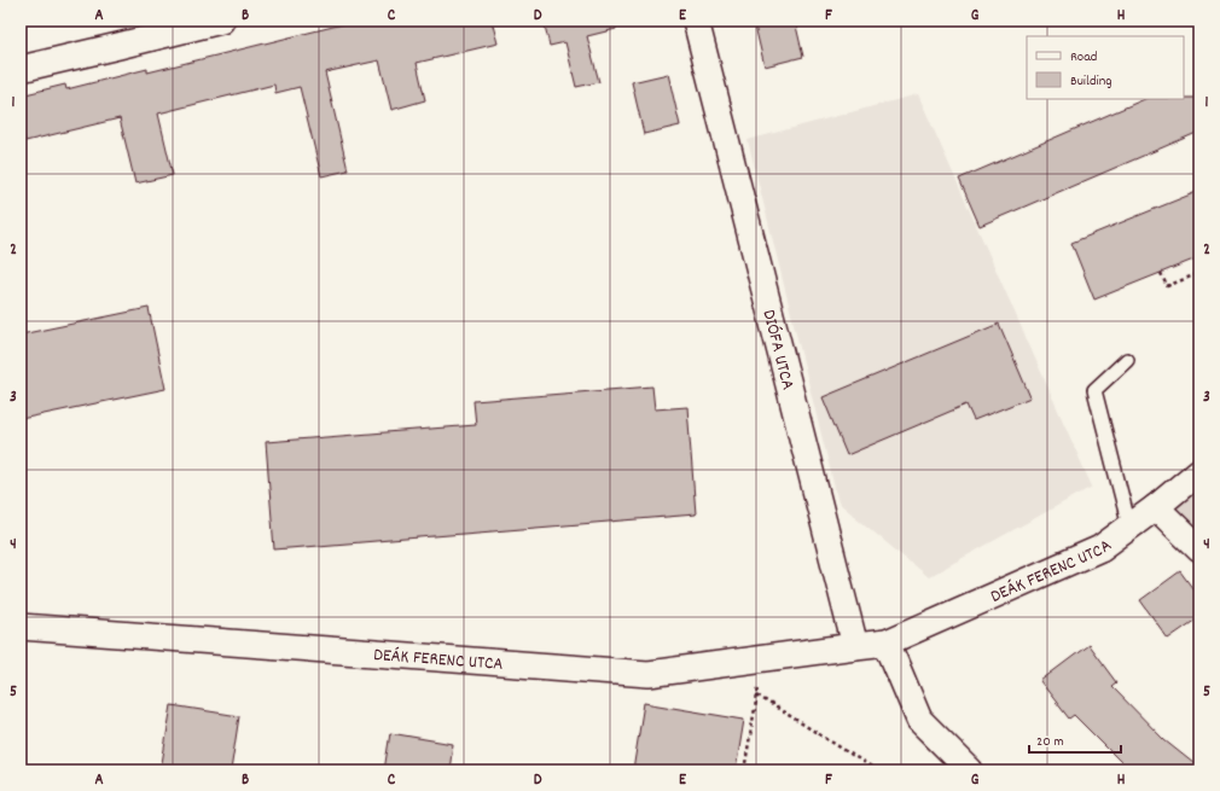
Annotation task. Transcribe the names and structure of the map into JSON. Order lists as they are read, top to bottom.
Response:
{
  "streets": {
    "street": ["DIÓFA UTCA", "DEÁK FERENC UTCA"]
  },
  "crossings": [
    ["DIÓFA UTCA", "DEÁK FERENC UTCA"]
  ],
  "legend": ["Road", "Building"],
  "scale_bar": "20 m",
  "grid": {
    "columns": [
      "A",
      "B",
      "C",
      "D",
      "E",
      "F",
      "G",
      "H"
    ],
    "rows": [
      "1",
      "2",
      "3",
      "4",
      "5"
    ]
  }
}
